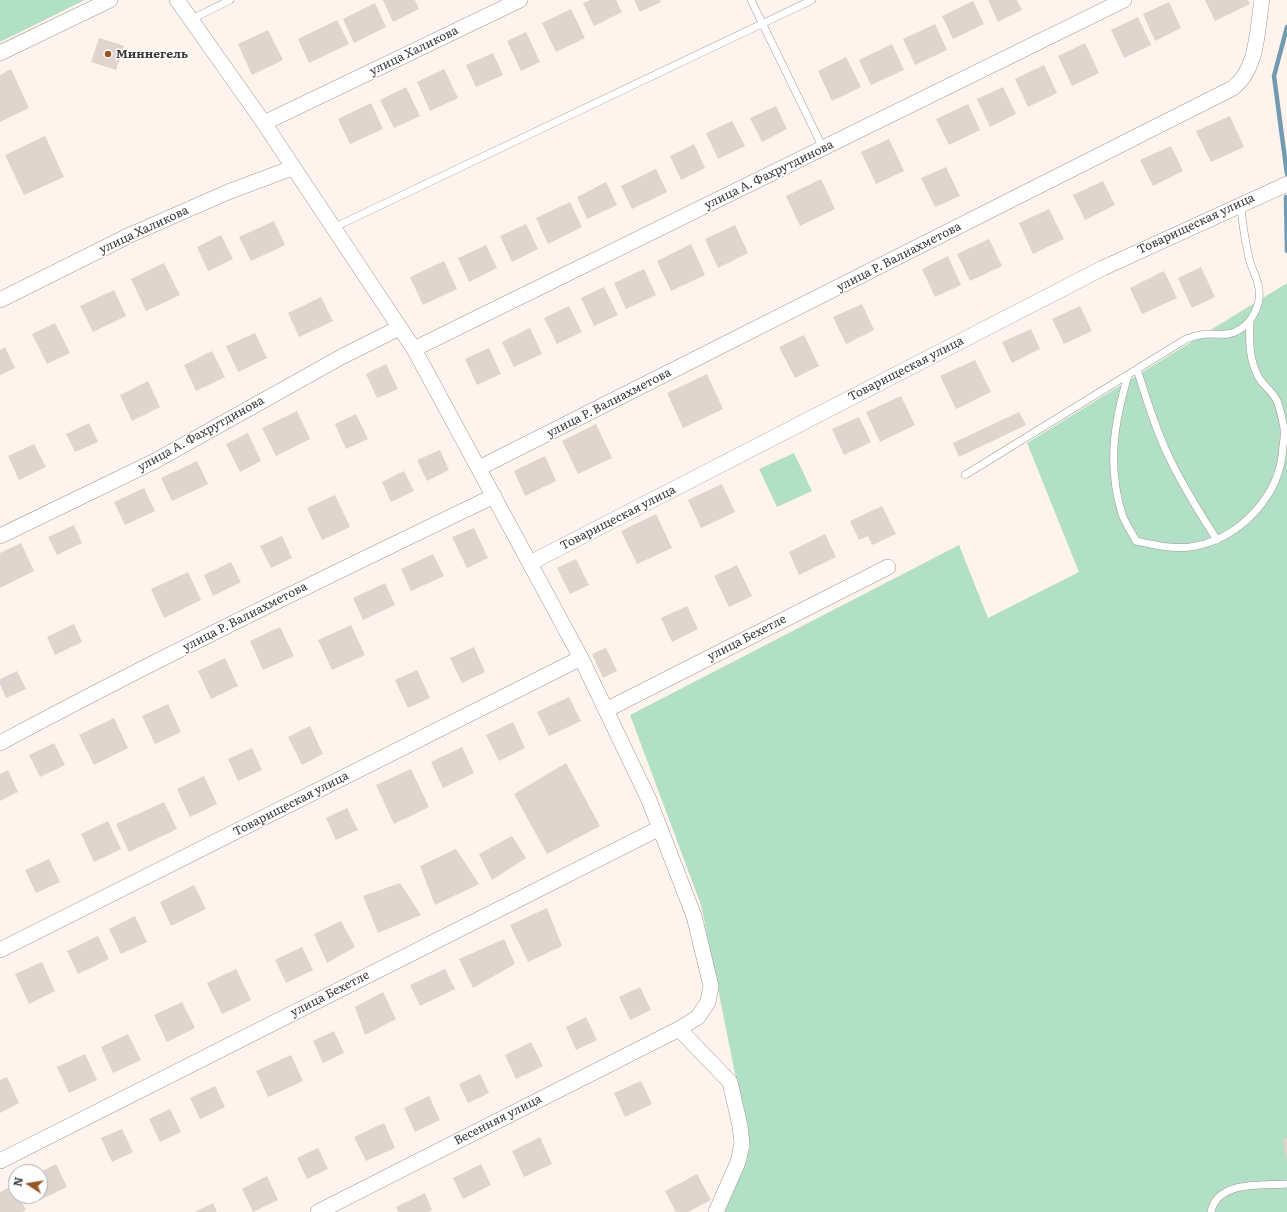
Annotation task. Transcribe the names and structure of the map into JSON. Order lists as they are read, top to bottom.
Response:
{
  "streets": {
    "street": [
      "улица Халикова",
      "улица А. Фахрутдинова",
      "Товарищеская улица",
      "улица Р. Валиахметова",
      "улица Бехетле",
      "Весенняя улица"
    ]
  },
  "crossings": [
    ["улица Халикова", "Весенняя улица"],
    ["улица А. Фахрутдинова", "Весенняя улица"],
    ["Товарищеская улица", "Весенняя улица"],
    ["улица Р. Валиахметова", "Весенняя улица"],
    ["улица Бехетле", "Весенняя улица"]
  ],
  "places": ["Миннегель"],
  "north": "left"
}
